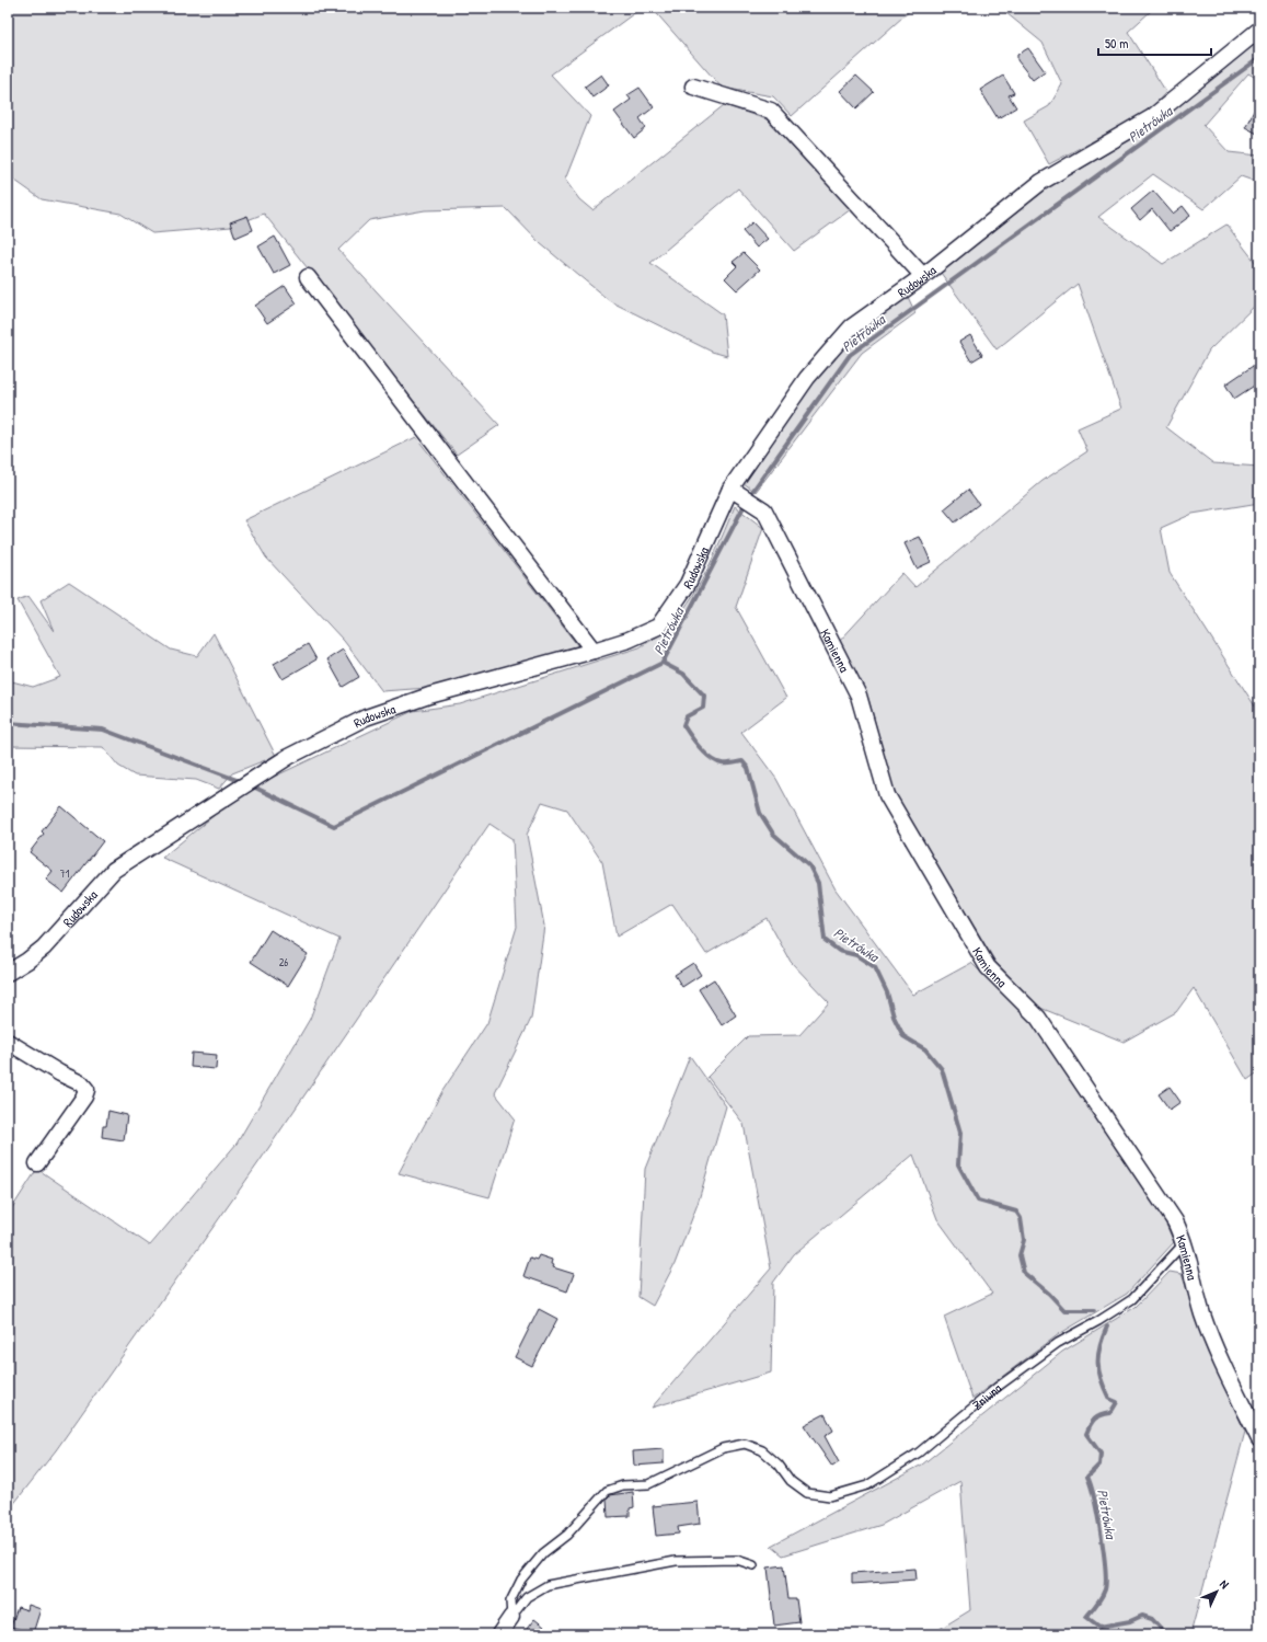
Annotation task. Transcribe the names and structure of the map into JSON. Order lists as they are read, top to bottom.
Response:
{
  "streets": {
    "street": ["Rudowska", "Kamienna"],
    "lane": ["Żniwna"]
  },
  "crossings": [
    ["Rudowska", "Kamienna"],
    ["Kamienna", "Żniwna"]
  ],
  "water": ["Pietrówka"],
  "house_numbers": ["71", "26"],
  "scale_bar": "50 m",
  "north": "top right"
}
